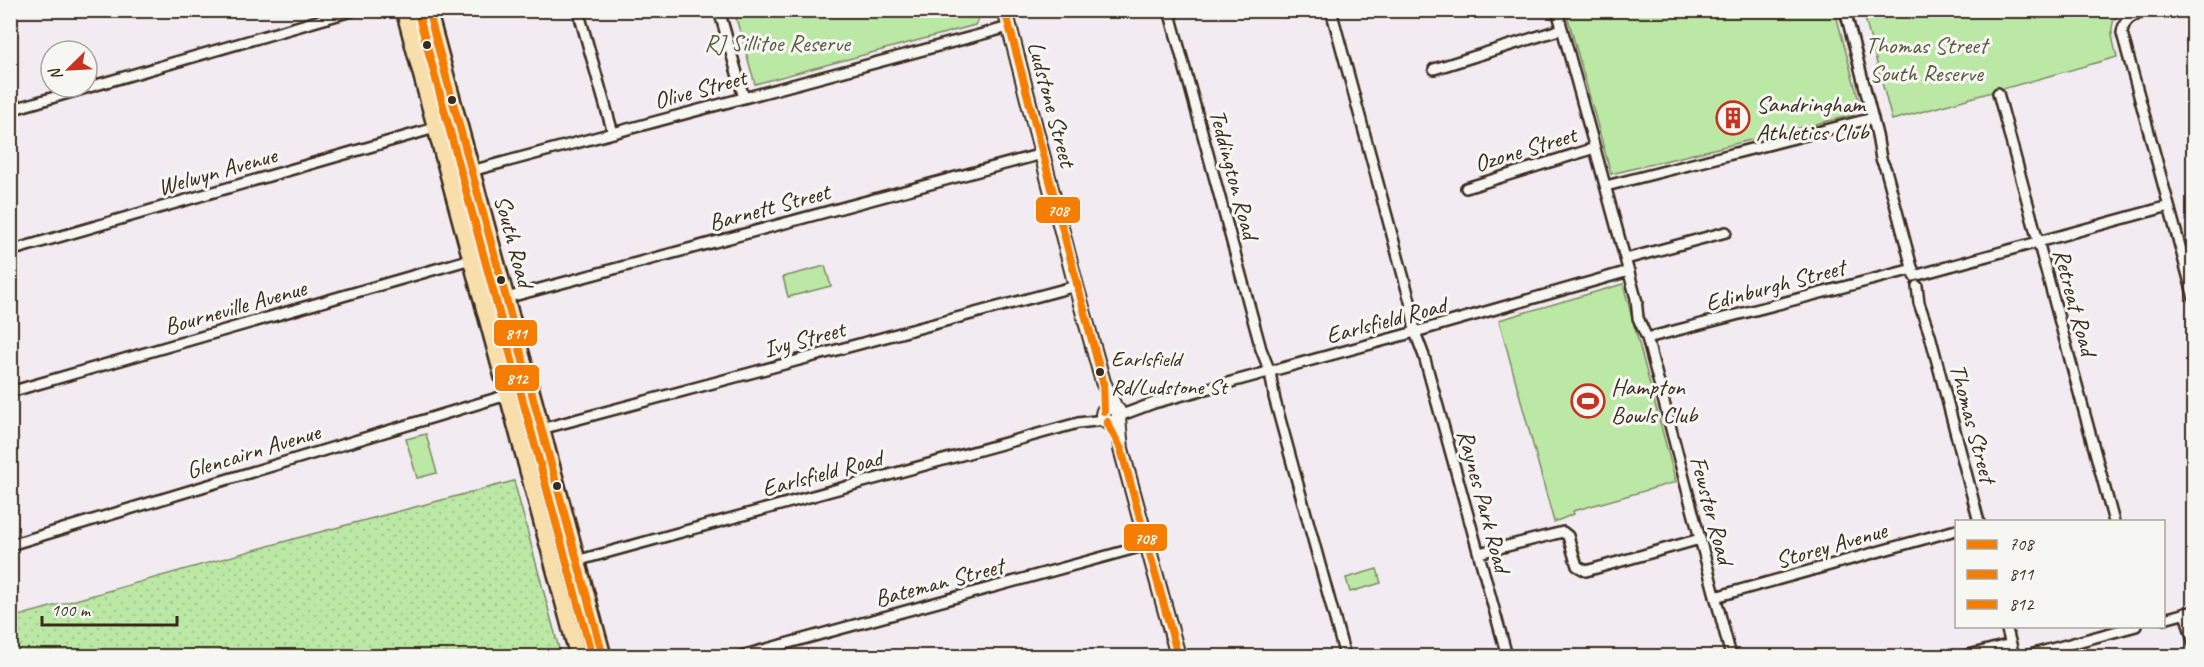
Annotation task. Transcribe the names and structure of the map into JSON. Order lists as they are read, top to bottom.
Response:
{
  "streets": {
    "main road": ["South Road"],
    "street": [
      "Olive Street",
      "Ludstone Street",
      "Ozone Street",
      "Welwyn Avenue",
      "Teddington Road",
      "Barnett Street",
      "Edinburgh Street",
      "Retreat Road",
      "Bourneville Avenue",
      "Earlsfield Road",
      "Ivy Street",
      "Thomas Street",
      "Glencairn Avenue",
      "Raynes Park Road",
      "Fewster Road",
      "Storey Avenue",
      "Bateman Street"
    ]
  },
  "crossings": [
    ["Olive Street", "Ludstone Street"],
    ["Olive Street", "South Road"],
    ["Ludstone Street", "Barnett Street"],
    ["Ludstone Street", "Earlsfield Road"],
    ["Ludstone Street", "Ivy Street"],
    ["Ludstone Street", "Bateman Street"],
    ["Ozone Street", "Fewster Road"],
    ["Welwyn Avenue", "South Road"],
    ["Teddington Road", "Earlsfield Road"],
    ["Barnett Street", "South Road"],
    ["South Road", "Bourneville Avenue"],
    ["South Road", "Earlsfield Road"],
    ["South Road", "Ivy Street"],
    ["South Road", "Glencairn Avenue"],
    ["Edinburgh Street", "Retreat Road"],
    ["Edinburgh Street", "Thomas Street"],
    ["Edinburgh Street", "Fewster Road"],
    ["Earlsfield Road", "Raynes Park Road"],
    ["Earlsfield Road", "Fewster Road"],
    ["Fewster Road", "Storey Avenue"]
  ],
  "parks": ["RJ Sillitoe Reserve", "Thomas Street South Reserve"],
  "places": {
    "building": ["Sandringham Athletics Club"],
    "other": ["Earlsfield Rd/Ludstone St"],
    "sports": ["Hampton Bowls Club"]
  },
  "lines": ["transit line 708", "transit line 811", "transit line 812"],
  "legend": ["708", "811", "812"],
  "scale_bar": "100 m",
  "north": "bottom left"
}
